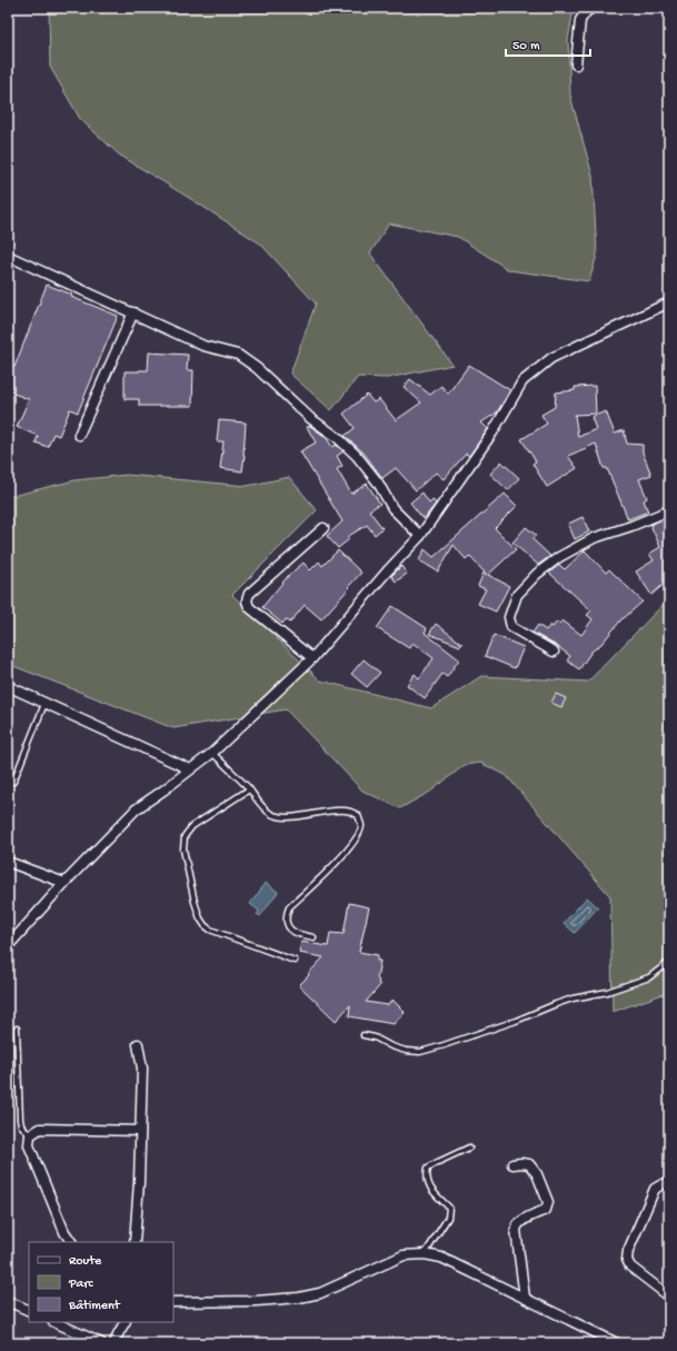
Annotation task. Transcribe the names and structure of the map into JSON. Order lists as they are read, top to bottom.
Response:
{
  "legend": ["Route", "Parc", "Bâtiment"],
  "scale_bar": "50 m"
}
